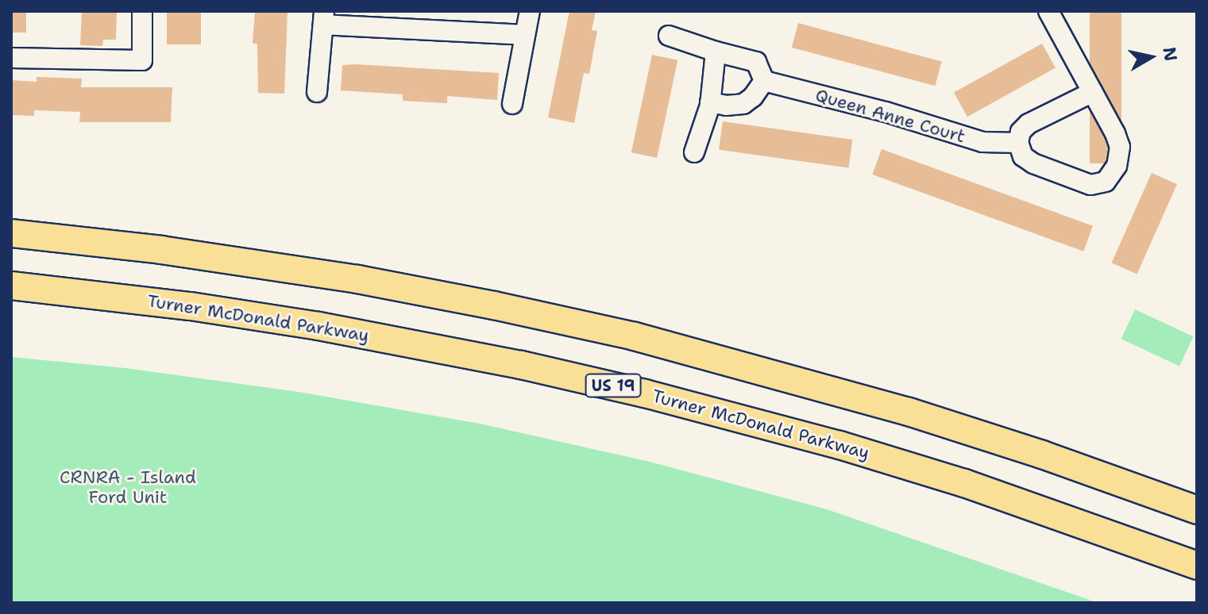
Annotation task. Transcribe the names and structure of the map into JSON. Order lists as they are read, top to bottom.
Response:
{
  "streets": {
    "highway": ["Turner McDonald Parkway", "US 19"],
    "street": ["Queen Anne Court"]
  },
  "parks": ["CRNRA - Island Ford Unit"],
  "north": "right"
}
